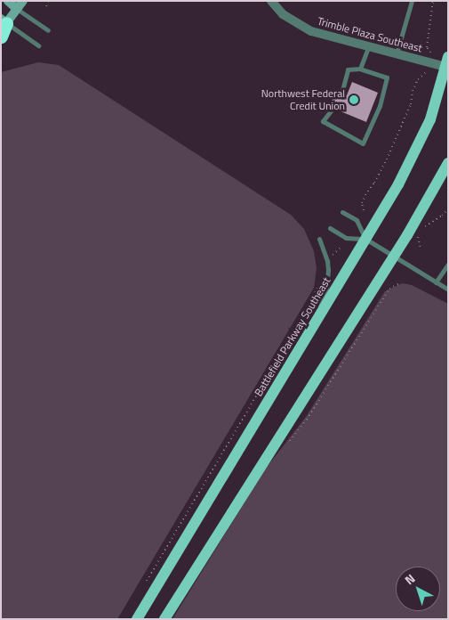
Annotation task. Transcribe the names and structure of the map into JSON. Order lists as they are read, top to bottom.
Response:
{
  "streets": {
    "main road": ["Battlefield Parkway Southeast"],
    "street": ["Trimble Plaza Southeast"]
  },
  "crossings": [
    ["Trimble Plaza Southeast", "Battlefield Parkway Southeast"]
  ],
  "places": ["Northwest Federal Credit Union"],
  "north": "top left"
}
